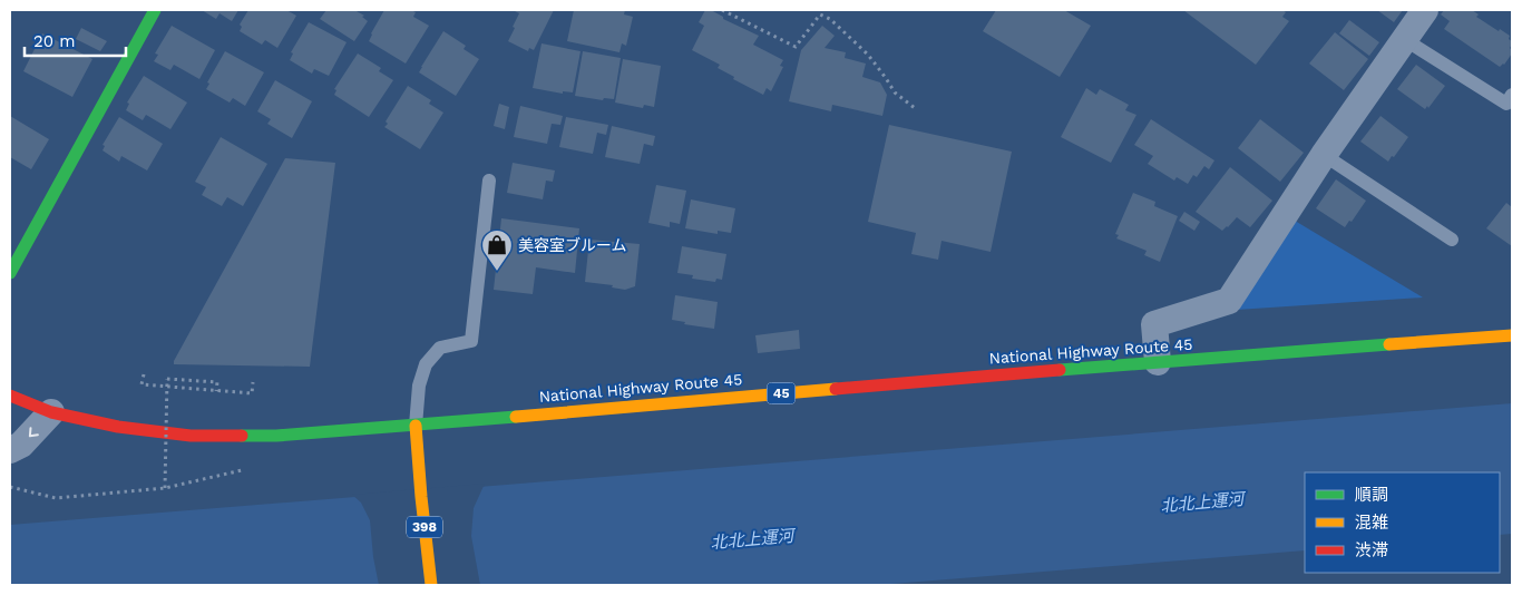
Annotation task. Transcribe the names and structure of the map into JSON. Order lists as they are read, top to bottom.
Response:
{
  "streets": {
    "main road": ["National Highway Route 45", "45", "398"]
  },
  "crossings": [
    ["National Highway Route 45", "398"]
  ],
  "water": ["北北上運河"],
  "places": {
    "shop": ["美容室ブルーム"]
  },
  "legend": ["順調", "混雑", "渋滞"],
  "scale_bar": "20 m"
}
